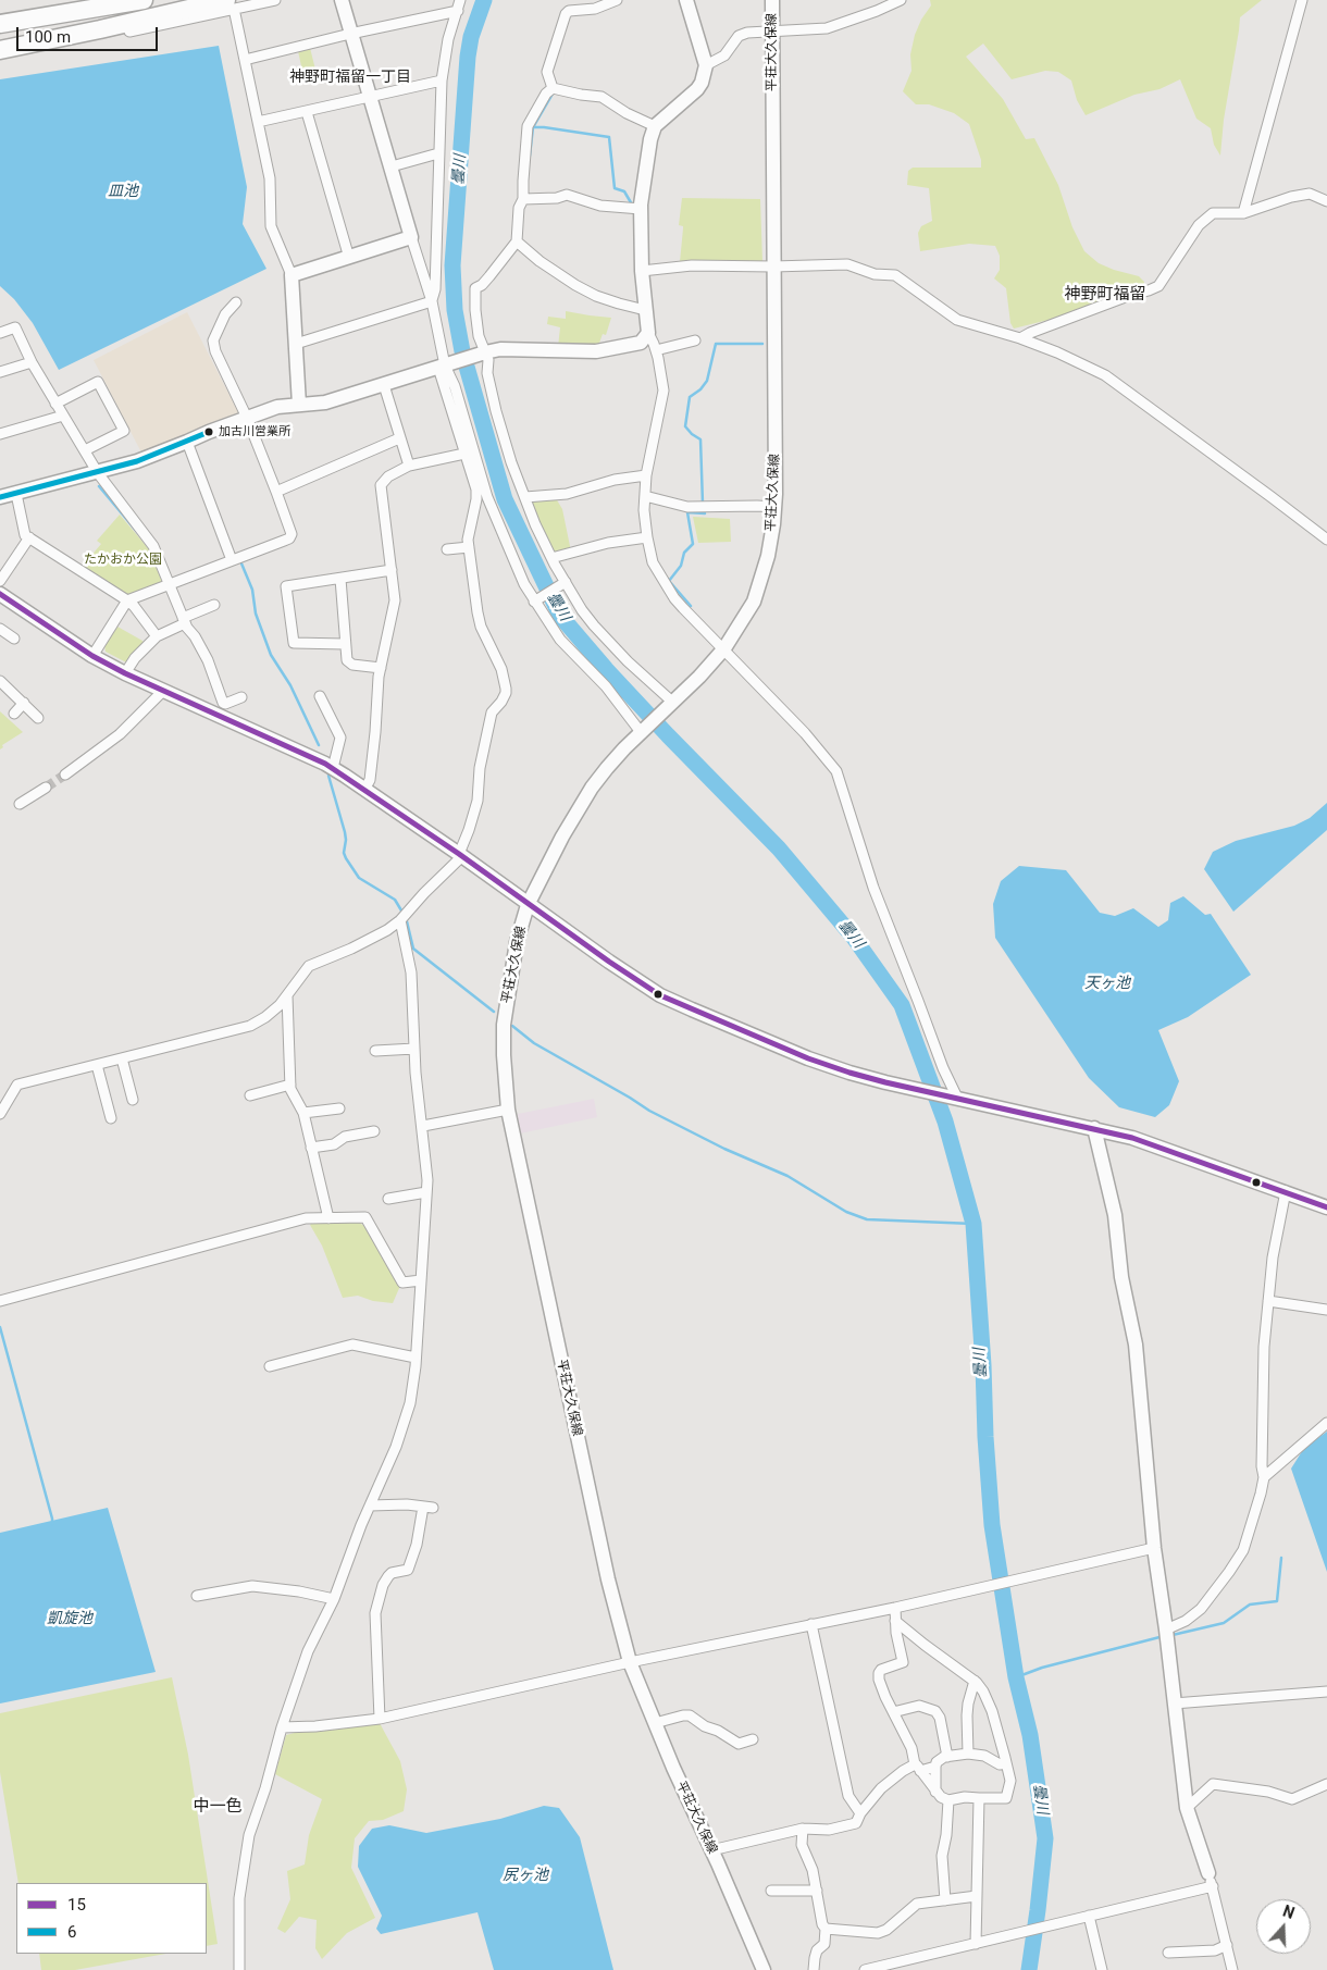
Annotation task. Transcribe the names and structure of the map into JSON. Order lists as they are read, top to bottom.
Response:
{
  "streets": {
    "main road": ["平荘大久保線"]
  },
  "districts": ["神野町福留一丁目", "神野町福留", "中一色"],
  "water": [
    "曇川",
    "皿池",
    "天ヶ池",
    "凱旋池",
    "尻ヶ池"
  ],
  "parks": ["たかおか公園"],
  "places": ["加古川営業所"],
  "lines": ["transit line 6", "transit line 15"],
  "legend": ["15", "6"],
  "scale_bar": "100 m",
  "north": "top"
}
